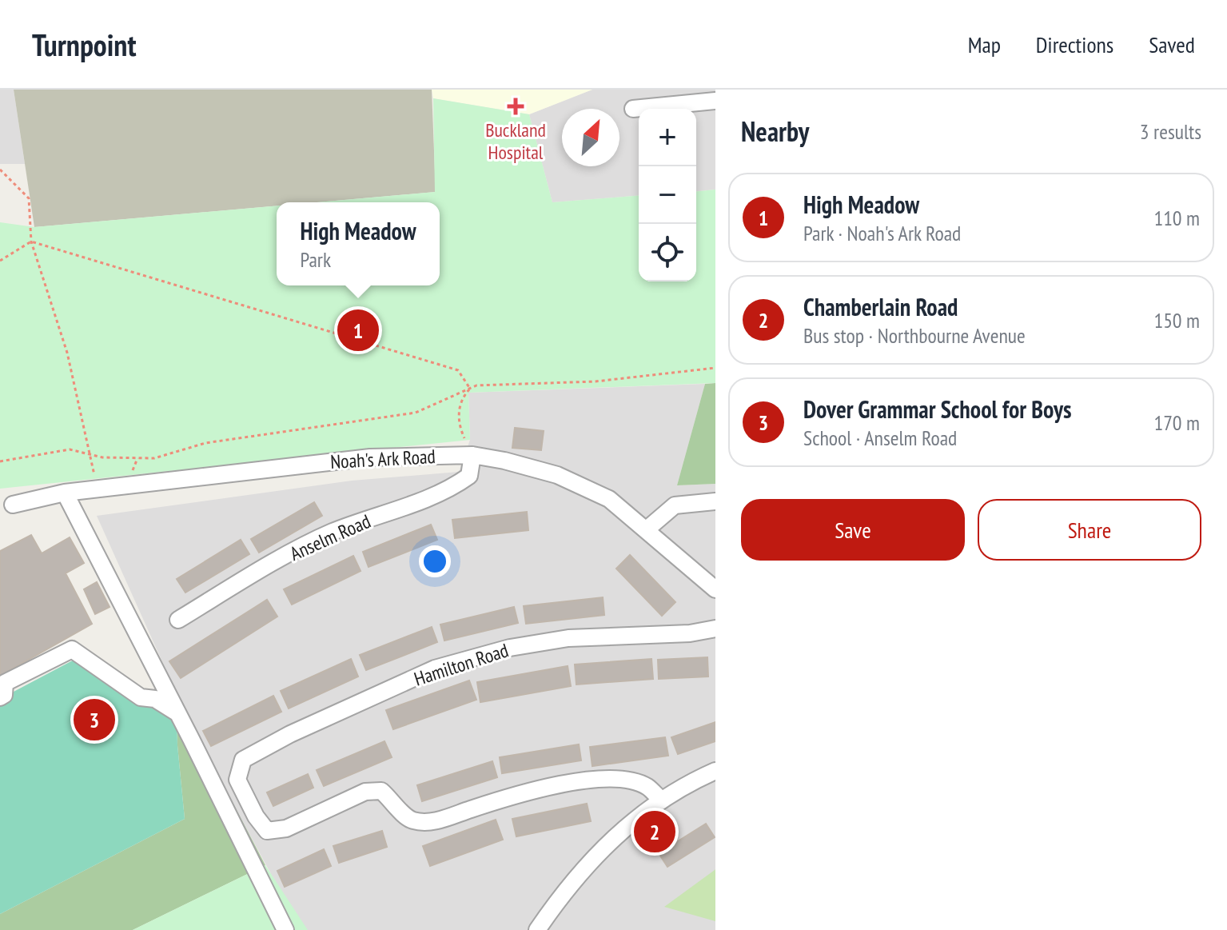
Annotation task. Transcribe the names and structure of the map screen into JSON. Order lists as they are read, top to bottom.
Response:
{
  "streets": {
    "street": ["Noah's Ark Road", "Anselm Road", "Hamilton Road"]
  },
  "crossings": [
    ["Noah's Ark Road", "Anselm Road"]
  ],
  "places": {
    "health": ["Buckland Hospital"]
  },
  "north": "top right",
  "page": {
    "header": "Turnpoint",
    "nav": ["Map", "Directions", "Saved"],
    "heading": ["Nearby", "3 results"],
    "map_buttons": ["+", "−"],
    "list": [
      {
        "mark": "1",
        "name": "High Meadow",
        "note": "Park · Noah's Ark Road",
        "value": "110 m"
      },
      {
        "mark": "2",
        "name": "Chamberlain Road",
        "note": "Bus stop · Northbourne Avenue",
        "value": "150 m"
      },
      {
        "mark": "3",
        "name": "Dover Grammar School for Boys",
        "note": "School · Anselm Road",
        "value": "170 m"
      }
    ],
    "popup": ["High Meadow", "Park"],
    "pins": ["1", "3", "2"],
    "buttons": ["Save", "Share"]
  }
}
